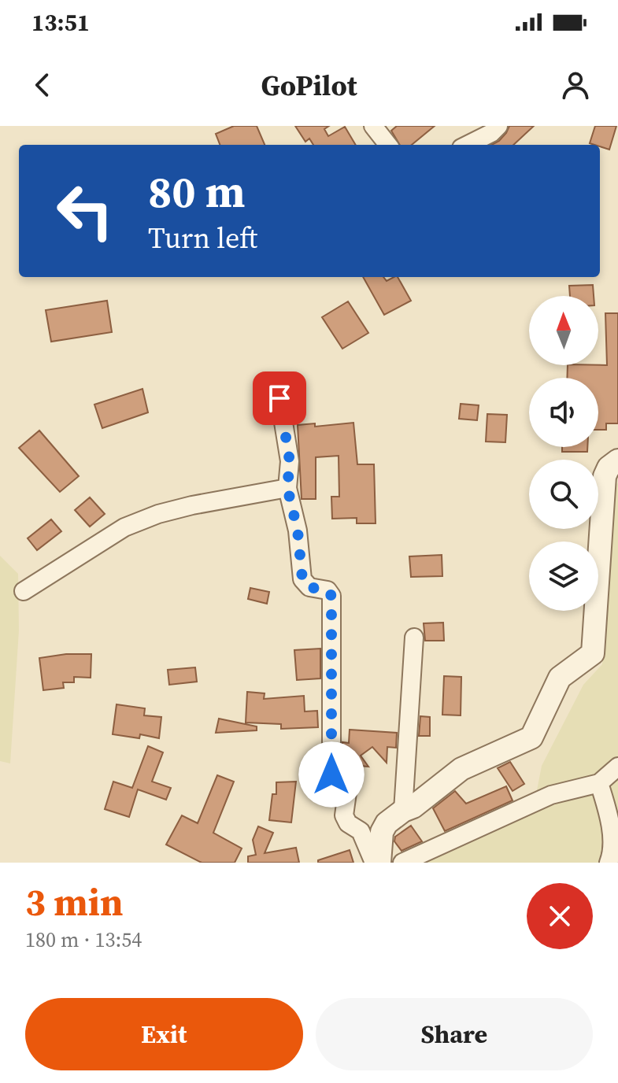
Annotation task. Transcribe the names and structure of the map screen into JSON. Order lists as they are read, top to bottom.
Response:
{
  "north": "top",
  "page": {
    "status": "13:51",
    "header": "GoPilot",
    "turn": ["80 m", "Turn left"],
    "heading": ["3 min", "180 m · 13:54"],
    "buttons": ["Exit", "Share"]
  }
}
